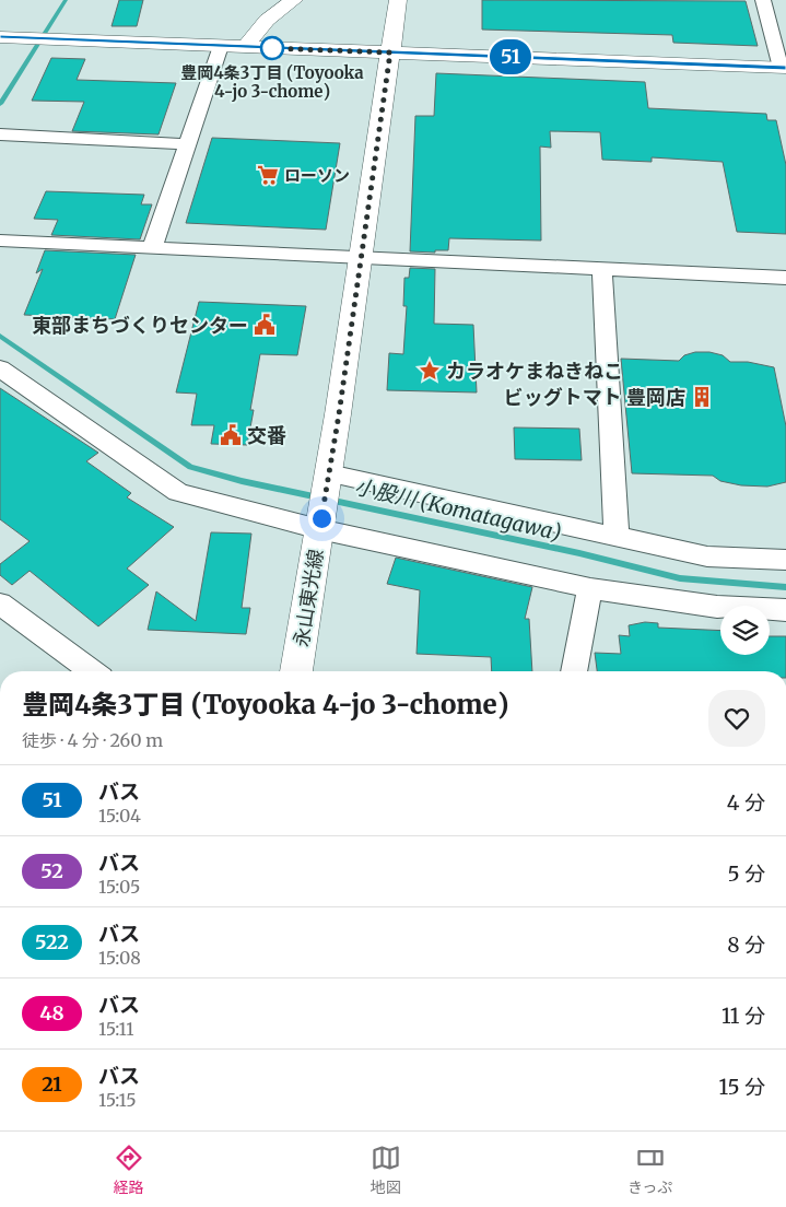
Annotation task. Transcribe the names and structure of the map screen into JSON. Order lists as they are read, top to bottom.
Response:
{
  "streets": {
    "street": ["永山東光線"]
  },
  "water": ["小股川 (Komatagawa)"],
  "places": {
    "other": ["豊岡4条3丁目 (Toyooka 4-jo 3-chome)"],
    "supermarket": ["ローソン"],
    "public building": ["東部まちづくりセンター", "交番"],
    "place": ["カラオケまねきねこ"],
    "building": ["ビッグトマト 豊岡店"]
  },
  "lines": ["bus line 51"],
  "page": {
    "on_map": "51",
    "heading": ["豊岡4条3丁目 (Toyooka 4-jo 3-chome)", "徒歩 · 4 分 · 260 m"],
    "list": [
      {
        "mark": "51",
        "name": "バス",
        "note": "15:04",
        "value": "4 分"
      },
      {
        "mark": "52",
        "name": "バス",
        "note": "15:05",
        "value": "5 分"
      },
      {
        "mark": "522",
        "name": "バス",
        "note": "15:08",
        "value": "8 分"
      },
      {
        "mark": "48",
        "name": "バス",
        "note": "15:11",
        "value": "11 分"
      },
      {
        "mark": "21",
        "name": "バス",
        "note": "15:15",
        "value": "15 分"
      }
    ],
    "tabs": ["経路", "地図", "きっぷ"]
  }
}
